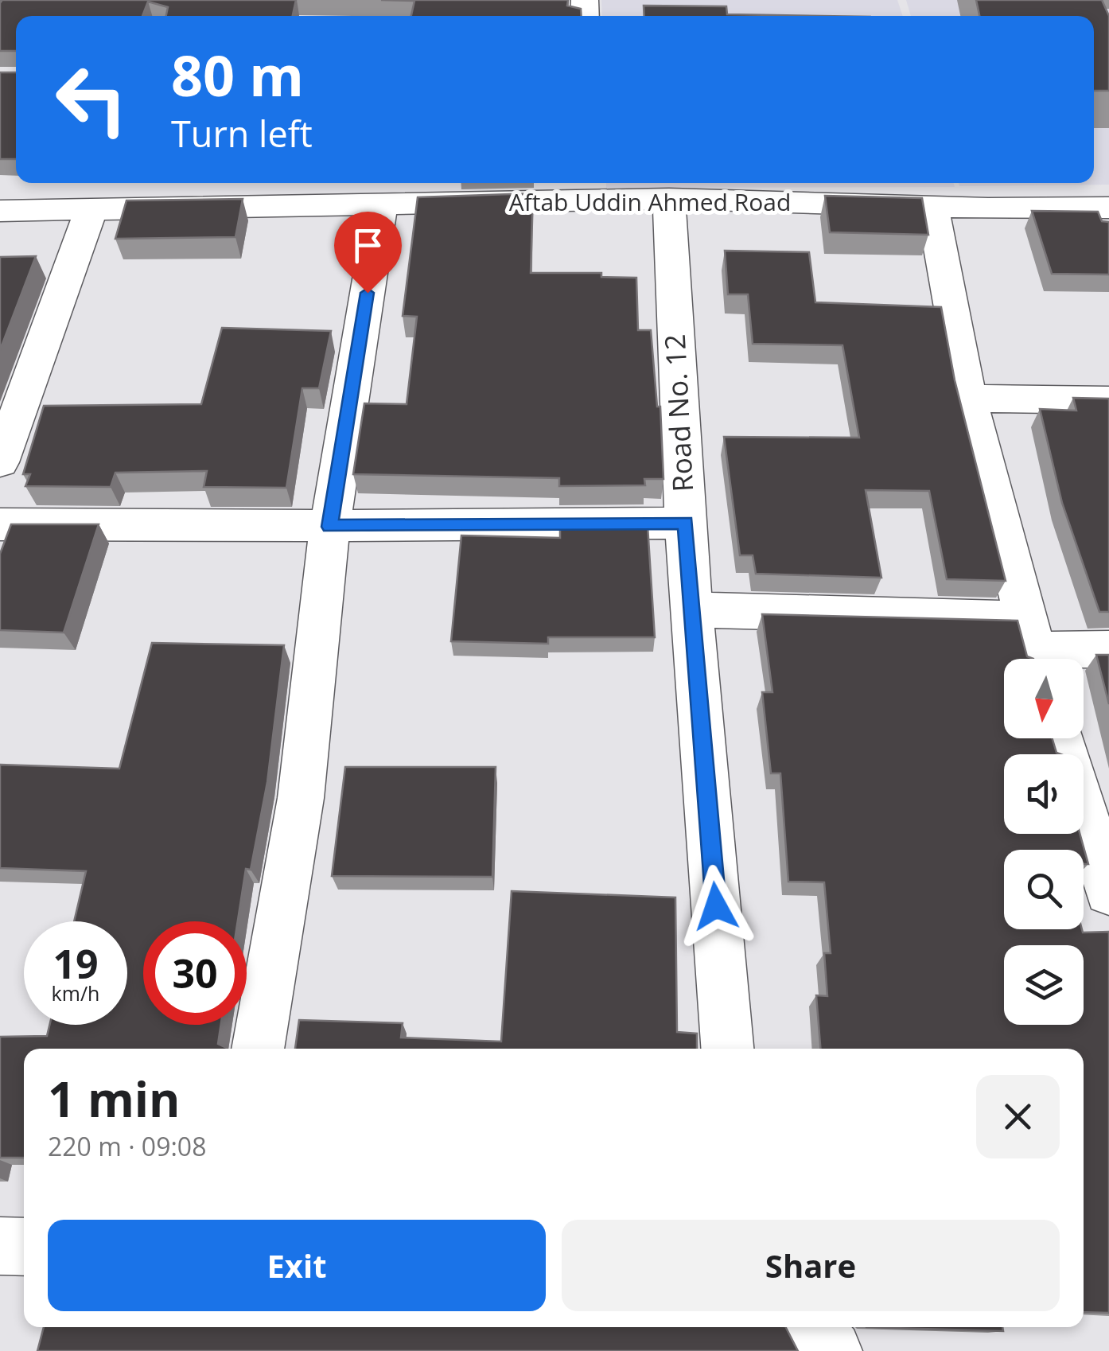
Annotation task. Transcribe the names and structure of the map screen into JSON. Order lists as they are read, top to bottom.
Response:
{
  "streets": {
    "street": ["Aftab Uddin Ahmed Road", "Road No. 12"]
  },
  "crossings": [
    ["Aftab Uddin Ahmed Road", "Road No. 12"]
  ],
  "north": "bottom",
  "page": {
    "turn": ["80 m", "Turn left"],
    "speed": "19 km/h",
    "limit": "30",
    "heading": ["1 min", "220 m · 09:08"],
    "buttons": ["Exit", "Share"]
  }
}
